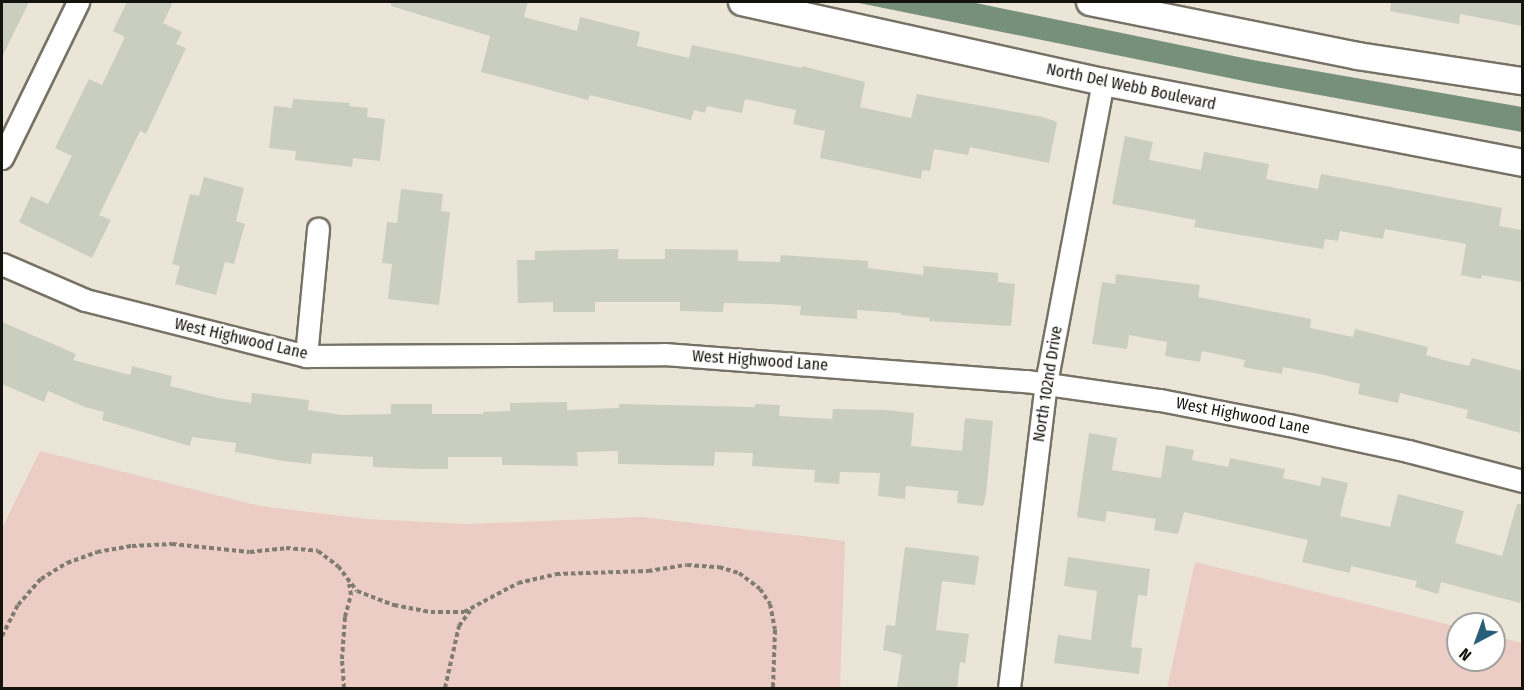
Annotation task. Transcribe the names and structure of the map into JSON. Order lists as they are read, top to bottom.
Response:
{
  "streets": {
    "street": ["North Del Webb Boulevard", "West Highwood Lane", "North 102nd Drive"]
  },
  "crossings": [
    ["North Del Webb Boulevard", "North 102nd Drive"],
    ["West Highwood Lane", "North 102nd Drive"]
  ],
  "north": "bottom left"
}
